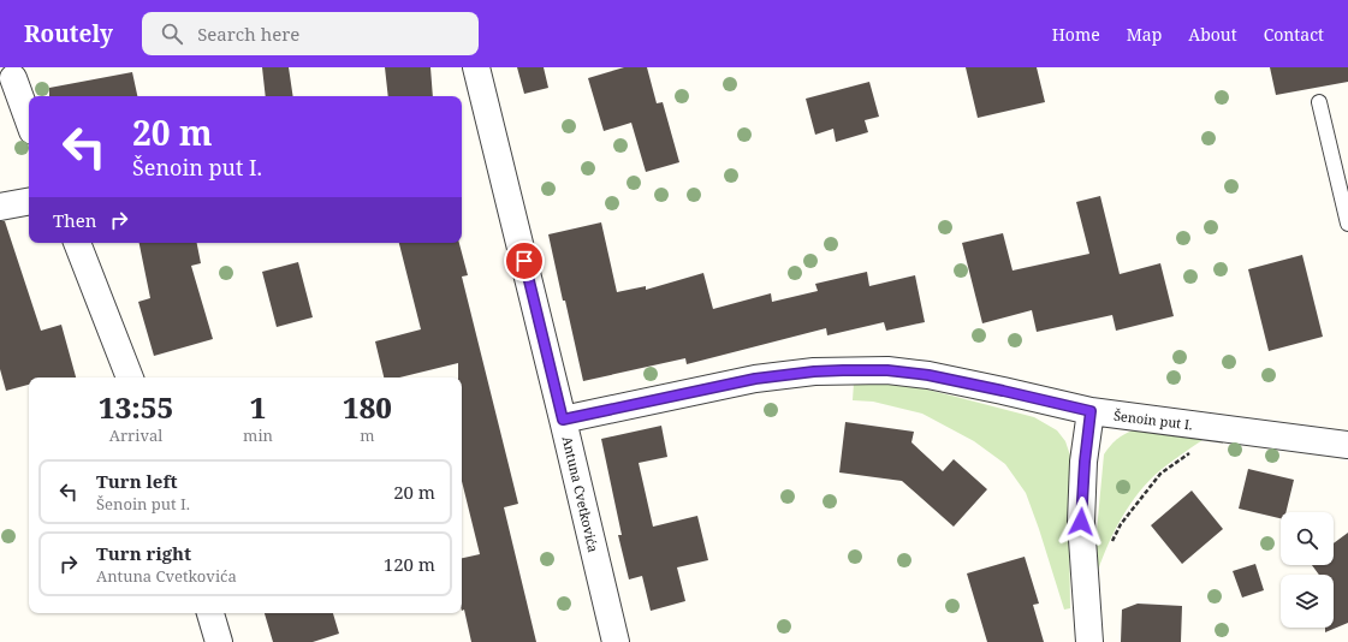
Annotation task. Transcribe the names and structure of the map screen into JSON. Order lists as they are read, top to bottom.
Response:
{
  "streets": {
    "street": ["Šenoin put I.", "Antuna Cvetkovića"]
  },
  "crossings": [
    ["Šenoin put I.", "Antuna Cvetkovića"]
  ],
  "page": {
    "header": "Routely",
    "search": "Search here",
    "nav": [
      "Home",
      "Map",
      "About",
      "Contact"
    ],
    "turn": ["20 m", "Šenoin put I."],
    "then": "Then",
    "eta": [
      "13:55",
      "Arrival",
      "1",
      "min",
      "180",
      "m"
    ],
    "list": [
      {
        "name": "Turn left",
        "note": "Šenoin put I.",
        "value": "20 m"
      },
      {
        "name": "Turn right",
        "note": "Antuna Cvetkovića",
        "value": "120 m"
      }
    ]
  }
}
